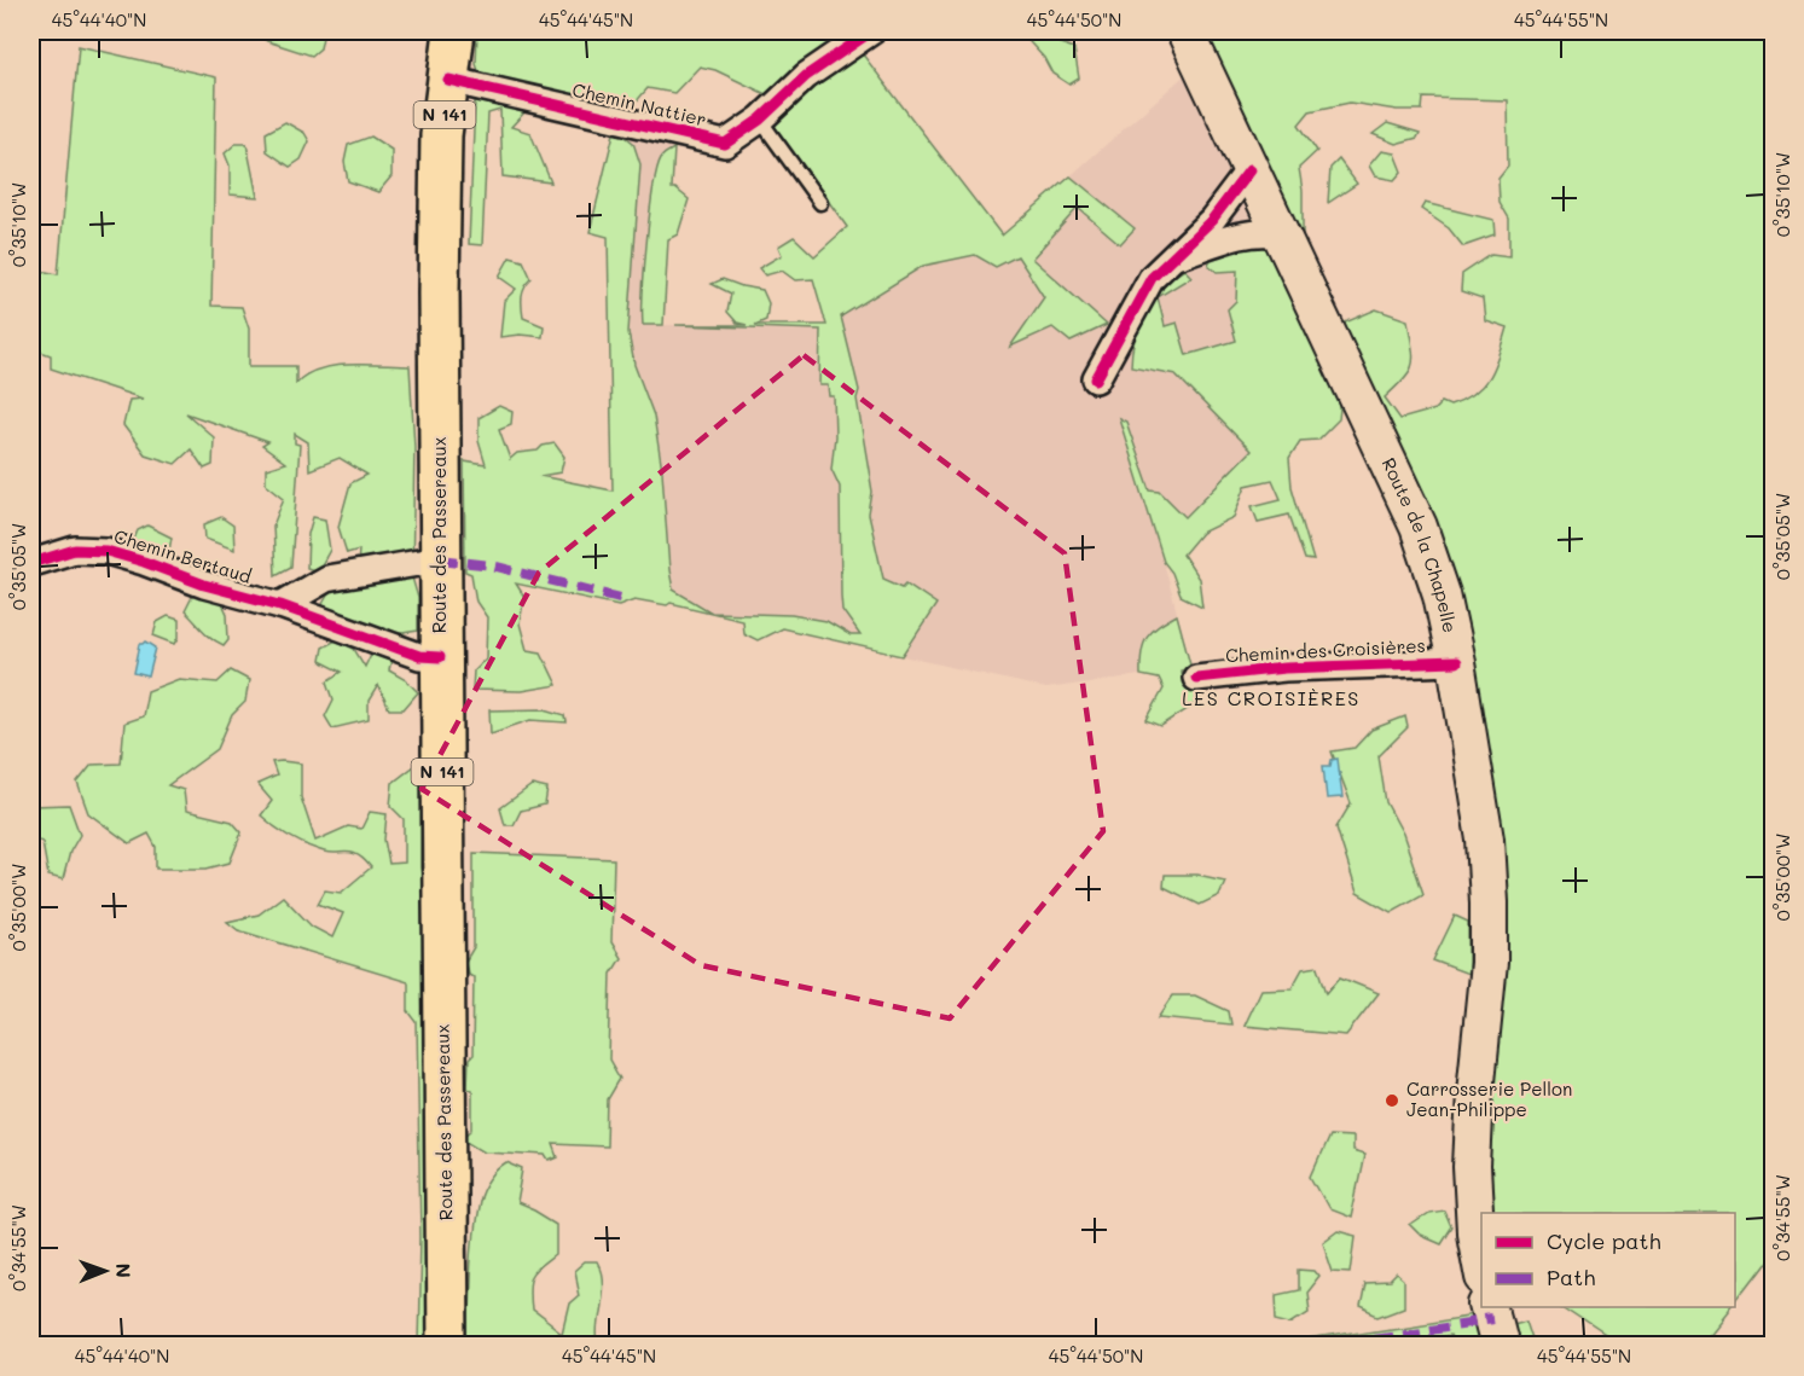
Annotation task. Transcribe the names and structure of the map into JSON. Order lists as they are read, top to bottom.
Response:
{
  "streets": {
    "main road": ["N 141", "Route des Passereaux", "Route de la Chapelle"],
    "street": ["Chemin Nattier", "Chemin Bertaud", "Chemin des Croisières"]
  },
  "crossings": [
    ["Chemin Nattier", "Route des Passereaux"],
    ["Route des Passereaux", "Chemin Bertaud"],
    ["Route de la Chapelle", "Chemin des Croisières"]
  ],
  "districts": ["LES CROISIÈRES"],
  "places": ["Carrosserie Pellon Jean-Philippe"],
  "legend": ["Cycle path", "Path"],
  "north": "right",
  "coordinates": [
    "45°44'40\"N",
    "45°44'45\"N",
    "45°44'50\"N",
    "45°44'55\"N",
    "0°35'10\"W",
    "0°35'05\"W",
    "0°35'00\"W",
    "0°34'55\"W"
  ]
}
